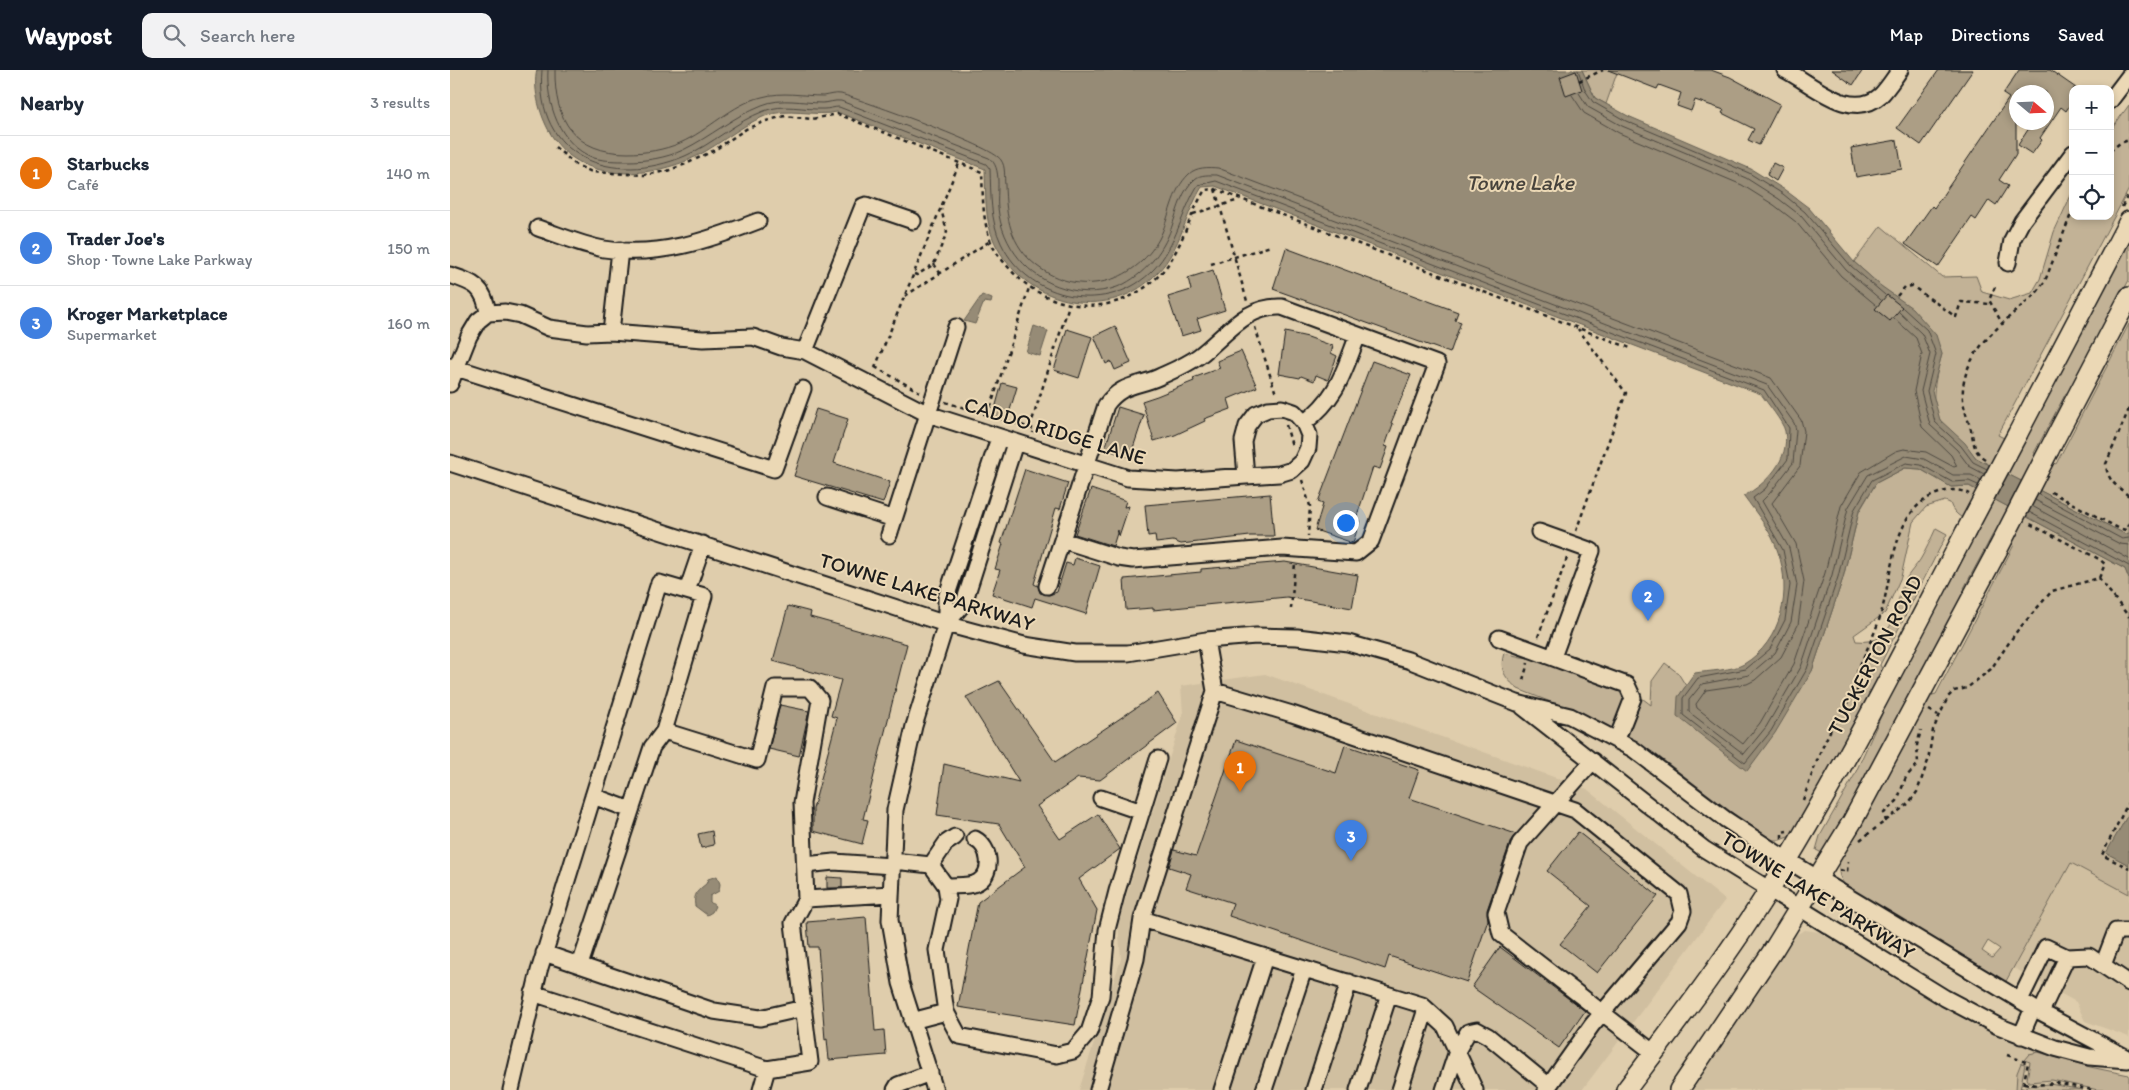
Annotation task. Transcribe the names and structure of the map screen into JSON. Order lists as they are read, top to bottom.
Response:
{
  "streets": {
    "main road": ["TUCKERTON ROAD"],
    "street": ["CADDO RIDGE LANE", "TOWNE LAKE PARKWAY"]
  },
  "crossings": [
    ["TOWNE LAKE PARKWAY", "TUCKERTON ROAD"]
  ],
  "water": ["Towne Lake"],
  "north": "right",
  "page": {
    "header": "Waypost",
    "search": "Search here",
    "nav": ["Map", "Directions", "Saved"],
    "heading": ["Nearby", "3 results"],
    "map_buttons": ["+", "−"],
    "list": [
      {
        "mark": "1",
        "name": "Starbucks",
        "note": "Café",
        "value": "140 m"
      },
      {
        "mark": "2",
        "name": "Trader Joe's",
        "note": "Shop · Towne Lake Parkway",
        "value": "150 m"
      },
      {
        "mark": "3",
        "name": "Kroger Marketplace",
        "note": "Supermarket",
        "value": "160 m"
      }
    ],
    "pins": ["2", "1", "3"]
  }
}
